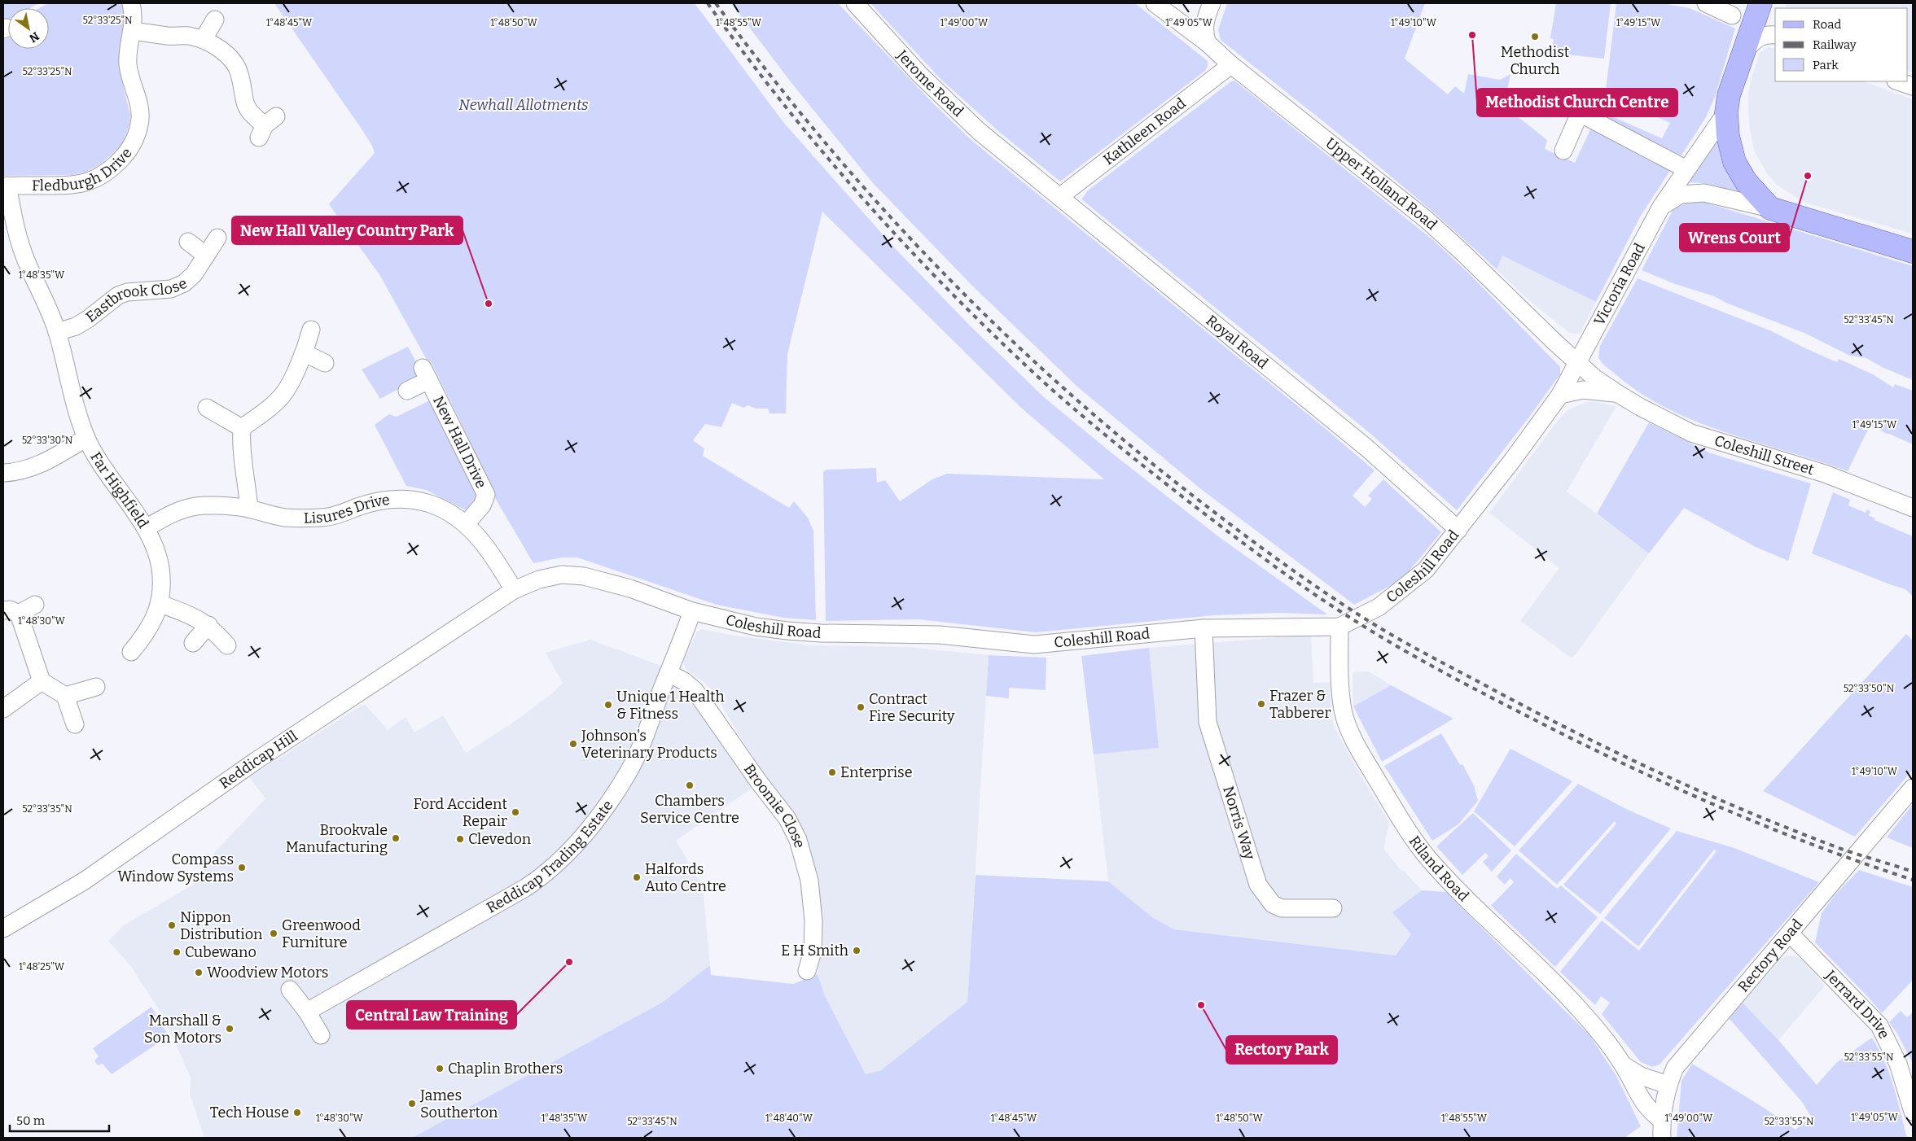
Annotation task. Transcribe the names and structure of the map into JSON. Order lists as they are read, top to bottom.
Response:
{
  "streets": {
    "main road": ["Victoria Road"],
    "street": [
      "Jerome Road",
      "Kathleen Road",
      "Fledburgh Drive",
      "Upper Holland Road",
      "Eastbrook Close",
      "Royal Road",
      "New Hall Drive",
      "Coleshill Street",
      "Far Highfield",
      "Lisures Drive",
      "Coleshill Road",
      "Reddicap Hill",
      "Broomie Close",
      "Norris Way",
      "Reddicap Trading Estate",
      "Riland Road",
      "Rectory Road",
      "Jerrard Drive"
    ]
  },
  "crossings": [
    ["Jerome Road", "Royal Road"],
    ["Kathleen Road", "Upper Holland Road"],
    ["Kathleen Road", "Royal Road"],
    ["Fledburgh Drive", "Far Highfield"],
    ["Upper Holland Road", "Victoria Road"],
    ["Upper Holland Road", "Coleshill Street"],
    ["Upper Holland Road", "Coleshill Road"],
    ["Victoria Road", "Coleshill Street"],
    ["Victoria Road", "Coleshill Road"],
    ["Eastbrook Close", "Far Highfield"],
    ["Royal Road", "Coleshill Road"],
    ["New Hall Drive", "Lisures Drive"],
    ["Coleshill Street", "Coleshill Road"],
    ["Far Highfield", "Lisures Drive"],
    ["Lisures Drive", "Coleshill Road"],
    ["Lisures Drive", "Reddicap Hill"],
    ["Coleshill Road", "Reddicap Hill"],
    ["Coleshill Road", "Norris Way"],
    ["Coleshill Road", "Reddicap Trading Estate"],
    ["Coleshill Road", "Riland Road"],
    ["Broomie Close", "Reddicap Trading Estate"],
    ["Riland Road", "Rectory Road"],
    ["Rectory Road", "Jerrard Drive"]
  ],
  "parks": ["Newhall Allotments"],
  "places": [
    "Methodist Church Centre",
    "Methodist Church",
    "Wrens Court",
    "New Hall Valley Country Park",
    "Frazer & Tabberer",
    "Unique 1 Health & Fitness",
    "Contract Fire Security",
    "Johnson's Veterinary Products",
    "Enterprise",
    "Chambers Service Centre",
    "Ford Accident Repair",
    "Brookvale Manufacturing",
    "Clevedon",
    "Compass Window Systems",
    "Halfords Auto Centre",
    "Nippon Distribution",
    "Greenwood Furniture",
    "E H Smith",
    "Cubewano",
    "Central Law Training",
    "Woodview Motors",
    "Rectory Park",
    "Marshall & Son Motors",
    "Chaplin Brothers",
    "James Southerton",
    "Tech House"
  ],
  "legend": ["Road", "Railway", "Park"],
  "scale_bar": "50 m",
  "north": "bottom right",
  "coordinates": [
    "52°33'25\"N",
    "1°48'45\"W",
    "1°48'50\"W",
    "1°48'55\"W",
    "1°49'00\"W",
    "1°49'05\"W",
    "1°49'10\"W",
    "1°49'15\"W",
    "1°48'35\"W",
    "52°33'45\"N",
    "52°33'30\"N",
    "1°48'30\"W",
    "52°33'50\"N",
    "52°33'35\"N",
    "1°48'25\"W",
    "52°33'55\"N",
    "1°48'40\"W"
  ]
}
